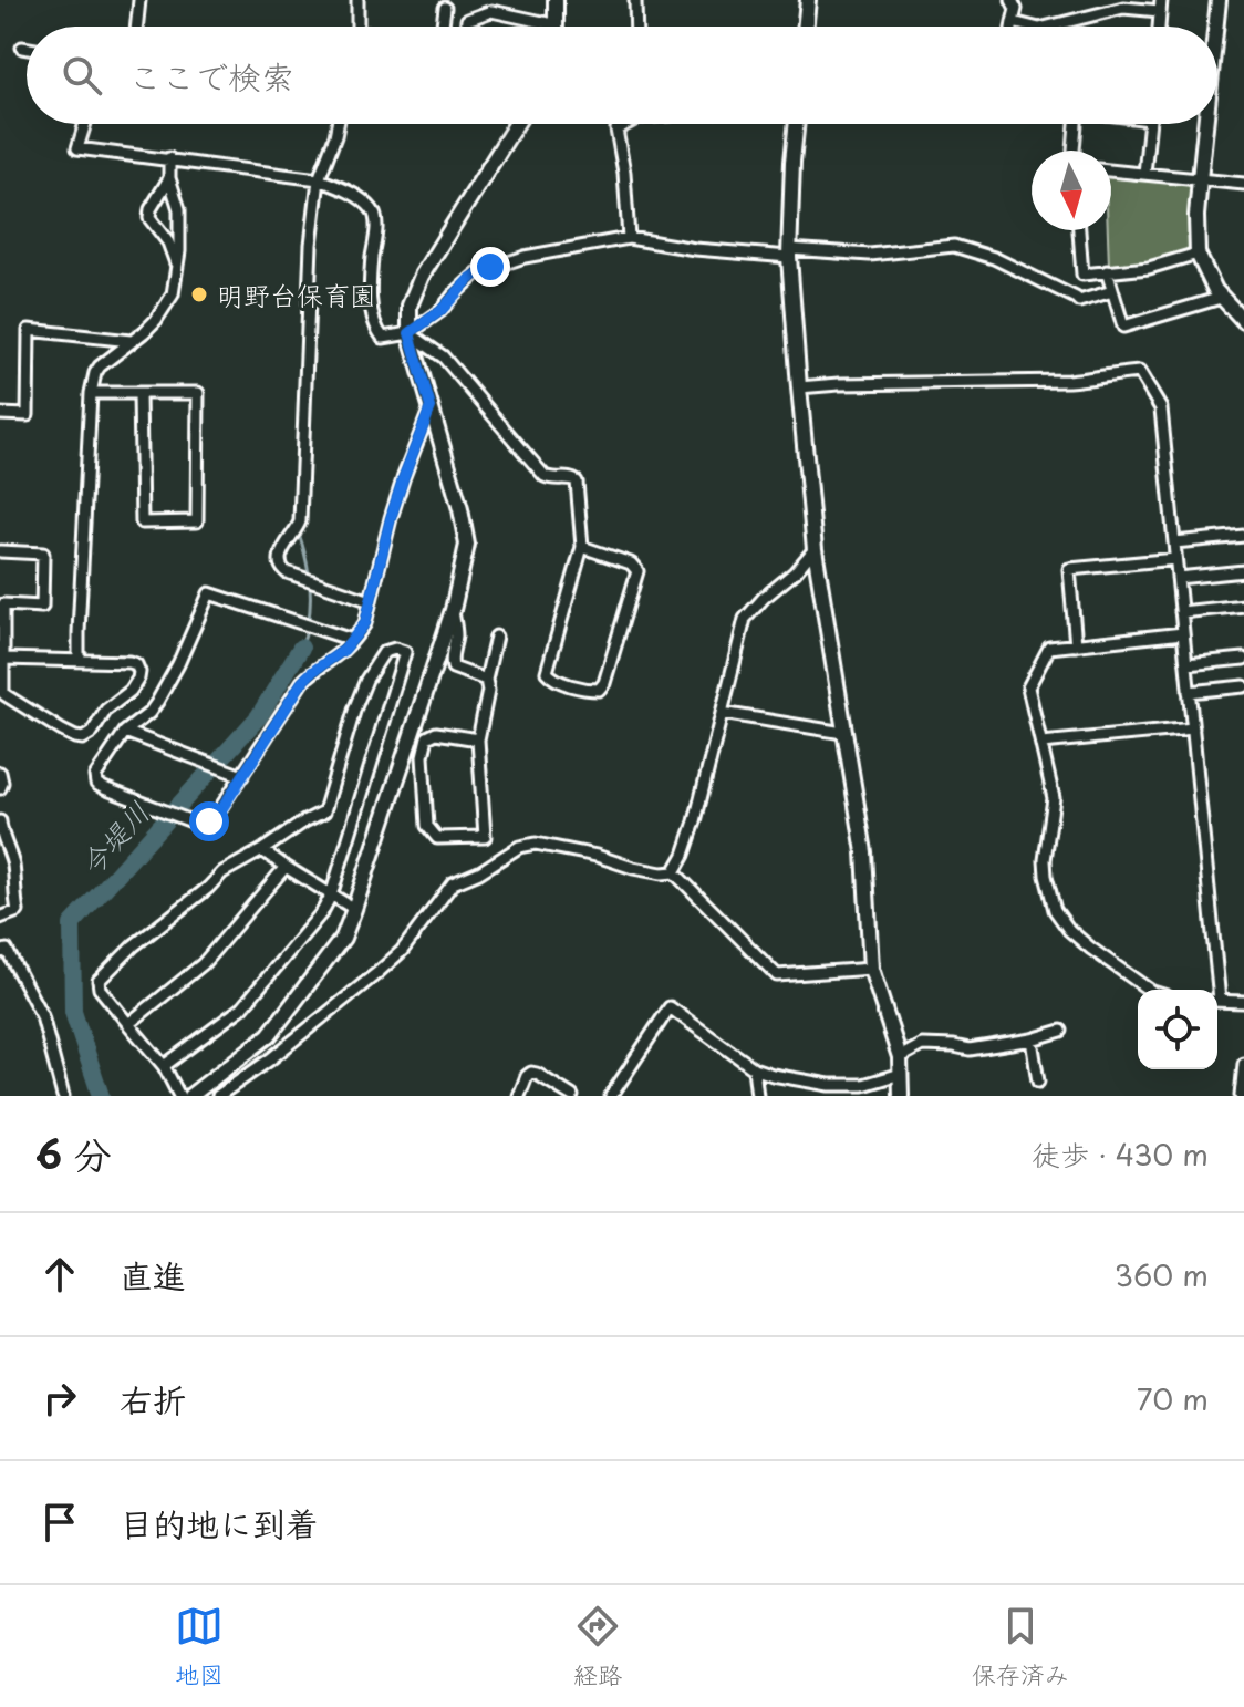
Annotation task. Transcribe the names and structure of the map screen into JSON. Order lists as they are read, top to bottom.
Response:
{
  "water": ["今堤川"],
  "places": ["明野台保育園"],
  "north": "bottom",
  "page": {
    "search": "ここで検索",
    "heading": ["6 分", "徒歩 · 430 m"],
    "list": [
      ["直進", "360 m"],
      ["右折", "70 m"],
      "目的地に到着"
    ],
    "nav": ["地図", "経路", "保存済み"]
  }
}
